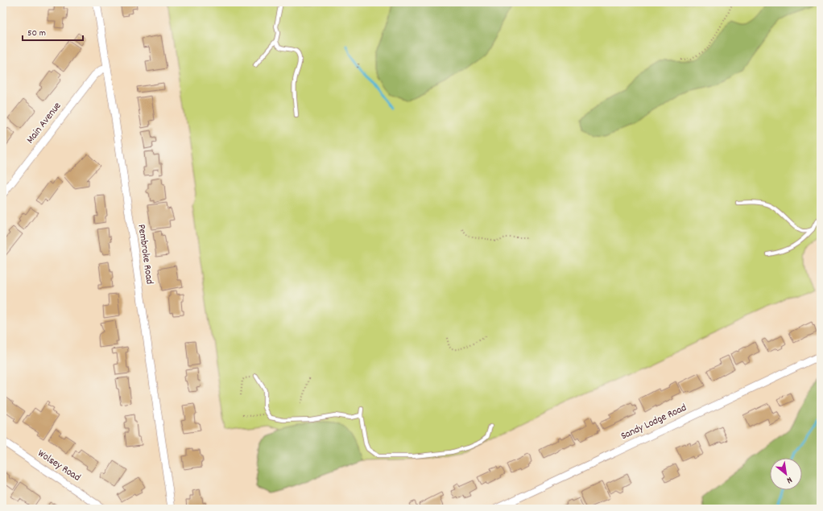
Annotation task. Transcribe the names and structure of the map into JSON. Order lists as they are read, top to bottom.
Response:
{
  "streets": {
    "street": [
      "Main Avenue",
      "Pembroke Road",
      "Sandy Lodge Road",
      "Wolsey Road"
    ]
  },
  "crossings": [
    ["Main Avenue", "Pembroke Road"]
  ],
  "scale_bar": "50 m",
  "north": "bottom right"
}
